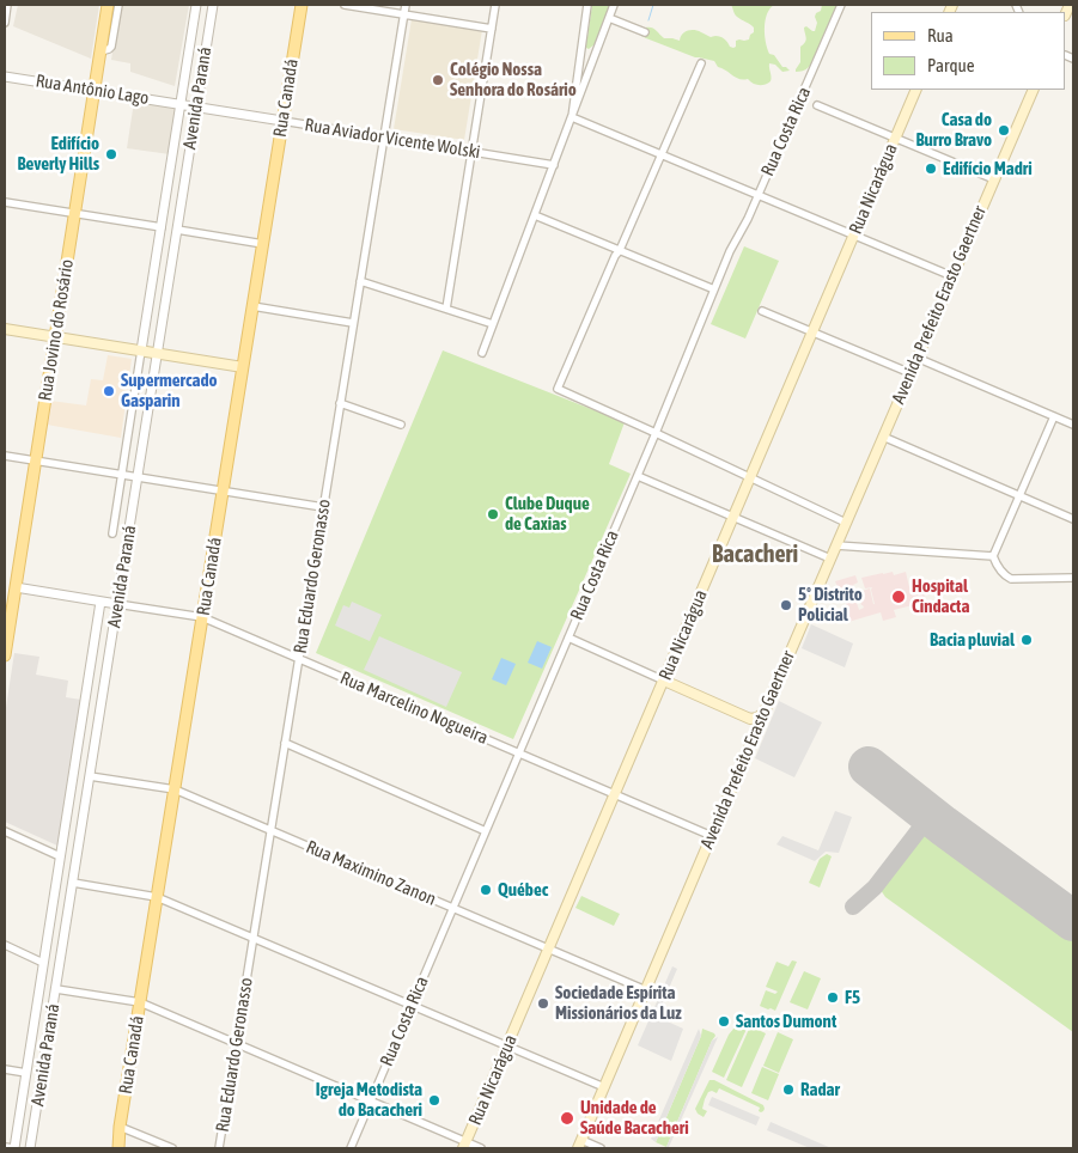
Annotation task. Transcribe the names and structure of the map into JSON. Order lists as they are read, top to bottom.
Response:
{
  "streets": {
    "main road": [
      "Rua Canadá",
      "Rua Nicarágua",
      "Avenida Prefeito Erasto Gaertner",
      "Rua Jovino do Rosário"
    ],
    "street": [
      "Rua Antônio Lago",
      "Avenida Paraná",
      "Rua Costa Rica",
      "Rua Aviador Vicente Wolski",
      "Rua Eduardo Geronasso",
      "Rua Marcelino Nogueira",
      "Rua Maximino Zanon"
    ]
  },
  "crossings": [
    ["Rua Antônio Lago", "Avenida Paraná"],
    ["Rua Antônio Lago", "Rua Aviador Vicente Wolski"],
    ["Rua Antônio Lago", "Rua Jovino do Rosário"],
    ["Avenida Paraná", "Rua Aviador Vicente Wolski"],
    ["Avenida Paraná", "Rua Marcelino Nogueira"],
    ["Avenida Paraná", "Rua Maximino Zanon"],
    ["Rua Canadá", "Rua Aviador Vicente Wolski"],
    ["Rua Canadá", "Rua Marcelino Nogueira"],
    ["Rua Canadá", "Rua Maximino Zanon"],
    ["Rua Costa Rica", "Rua Marcelino Nogueira"],
    ["Rua Costa Rica", "Rua Maximino Zanon"],
    ["Rua Aviador Vicente Wolski", "Rua Eduardo Geronasso"],
    ["Rua Nicarágua", "Rua Marcelino Nogueira"],
    ["Rua Nicarágua", "Rua Maximino Zanon"],
    ["Avenida Prefeito Erasto Gaertner", "Rua Marcelino Nogueira"],
    ["Avenida Prefeito Erasto Gaertner", "Rua Maximino Zanon"],
    ["Rua Eduardo Geronasso", "Rua Marcelino Nogueira"],
    ["Rua Eduardo Geronasso", "Rua Maximino Zanon"]
  ],
  "districts": ["Bacacheri"],
  "places": [
    "Colégio Nossa Senhora do Rosário",
    "Casa do Burro Bravo",
    "Edifício Beverly Hills",
    "Edifício Madri",
    "Supermercado Gasparin",
    "Clube Duque de Caxias",
    "Hospital Cindacta",
    "5º Distrito Policial",
    "Bacia pluvial",
    "Québec",
    "F5",
    "Sociedade Espírita Missionários da Luz",
    "Santos Dumont",
    "Radar",
    "Igreja Metodista do Bacacheri",
    "Unidade de Saúde Bacacheri"
  ],
  "legend": ["Rua", "Parque"]
}
